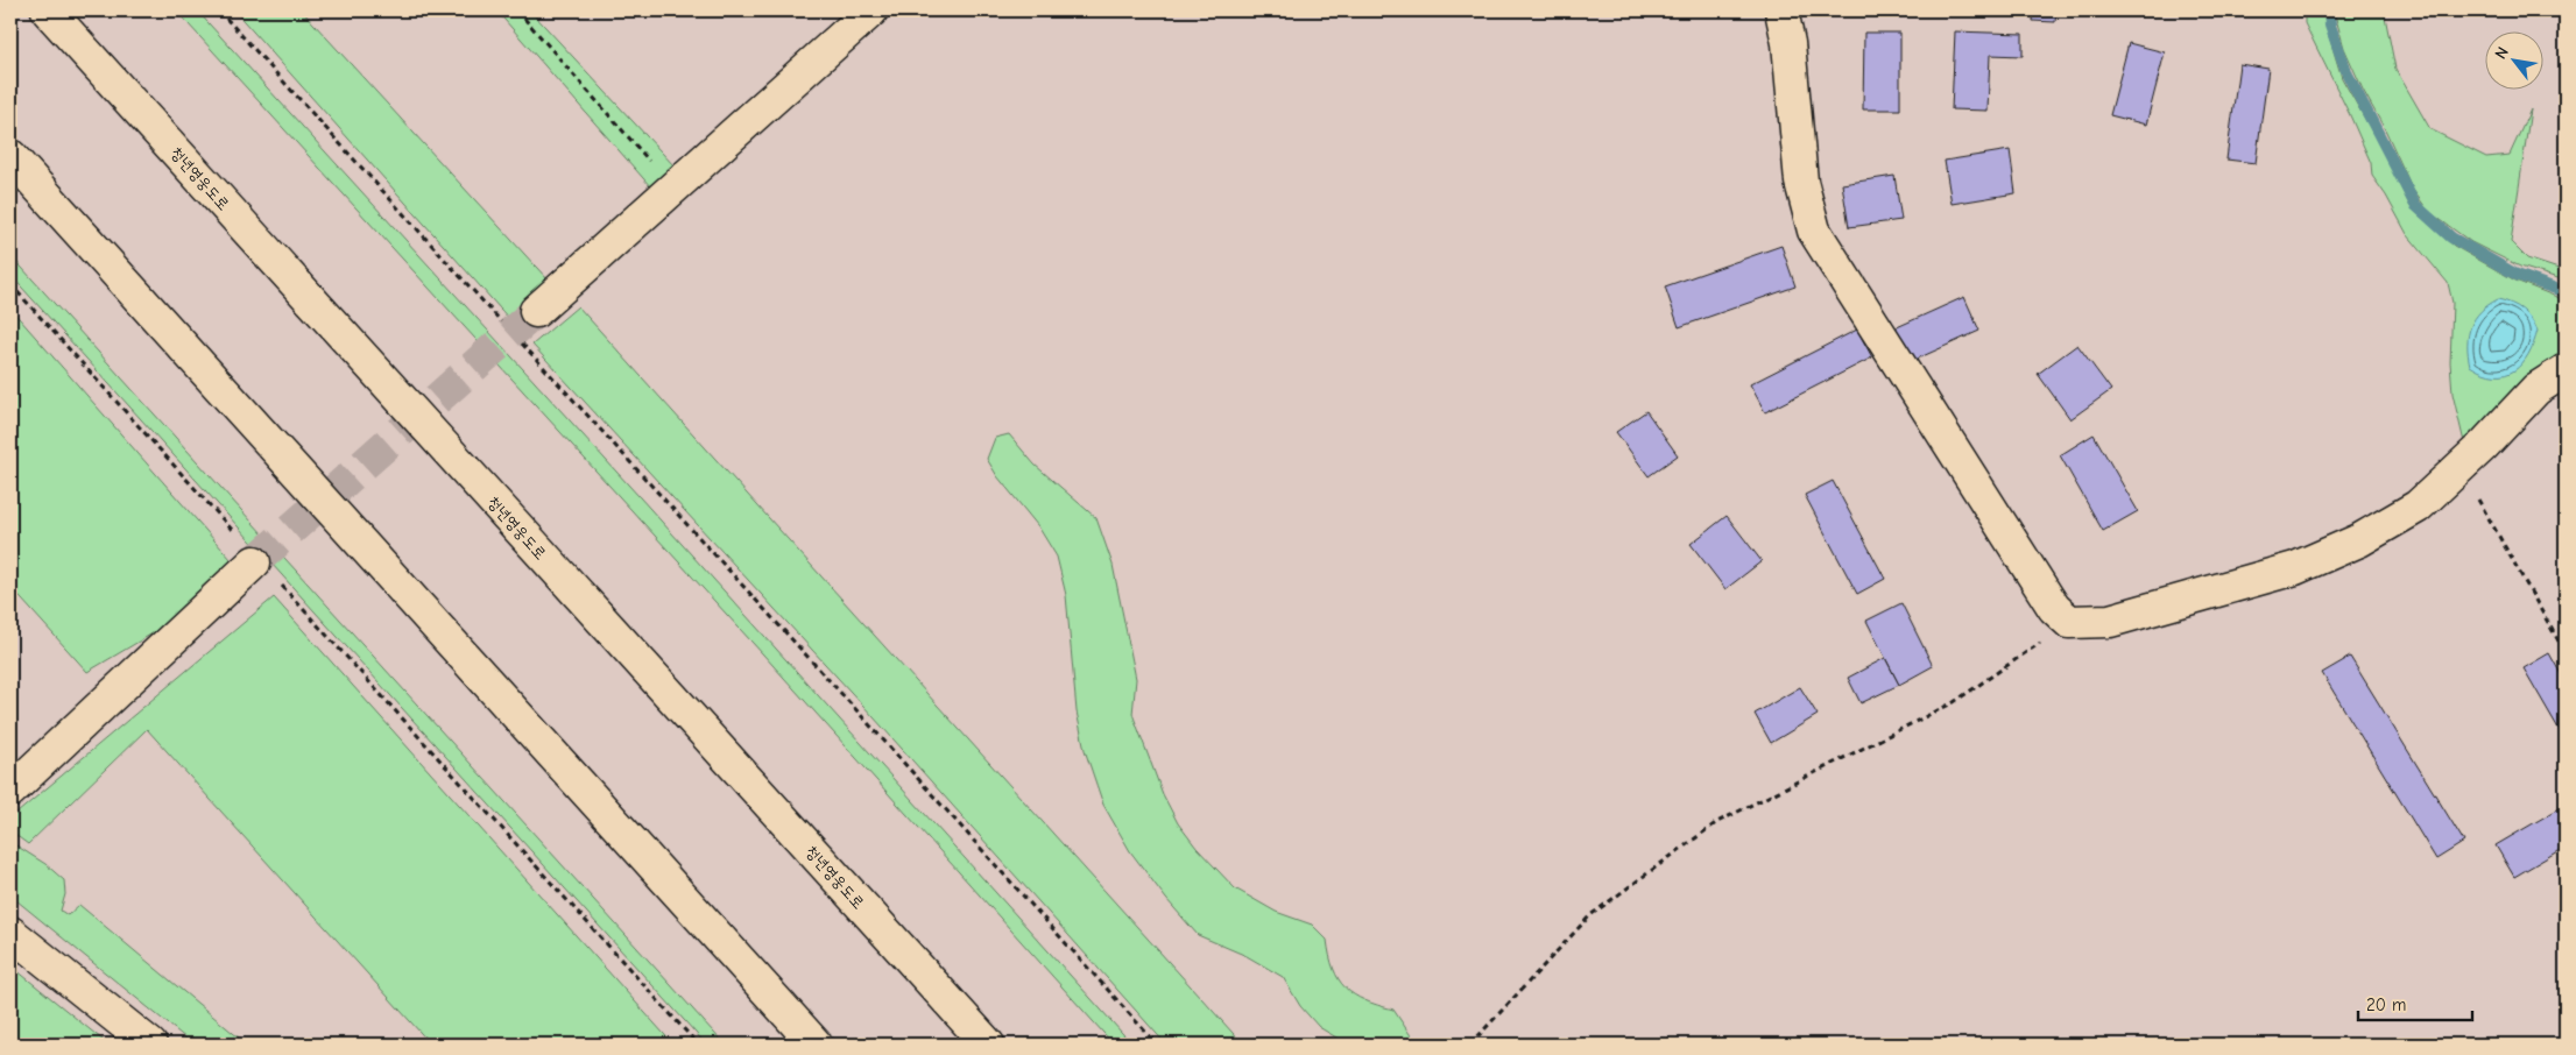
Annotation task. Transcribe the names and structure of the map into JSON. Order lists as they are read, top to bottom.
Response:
{
  "streets": {
    "main road": ["청년영웅도로"]
  },
  "scale_bar": "20 m",
  "north": "top left"
}
